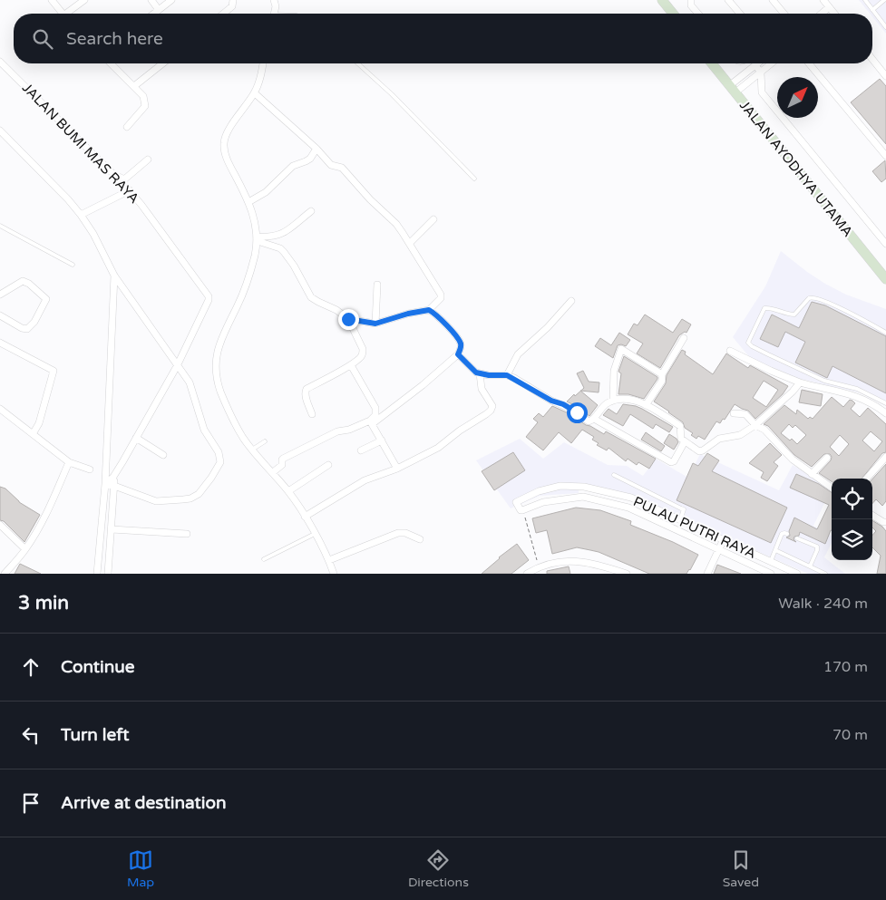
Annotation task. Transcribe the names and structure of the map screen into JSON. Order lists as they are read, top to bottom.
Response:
{
  "streets": {
    "street": ["JALAN BUMI MAS RAYA", "JALAN AYODHYA UTAMA", "PULAU PUTRI RAYA"]
  },
  "north": "top right",
  "page": {
    "search": "Search here",
    "heading": ["3 min", "Walk · 240 m"],
    "list": [
      ["Continue", "170 m"],
      ["Turn left", "70 m"],
      "Arrive at destination"
    ],
    "nav": ["Map", "Directions", "Saved"]
  }
}
